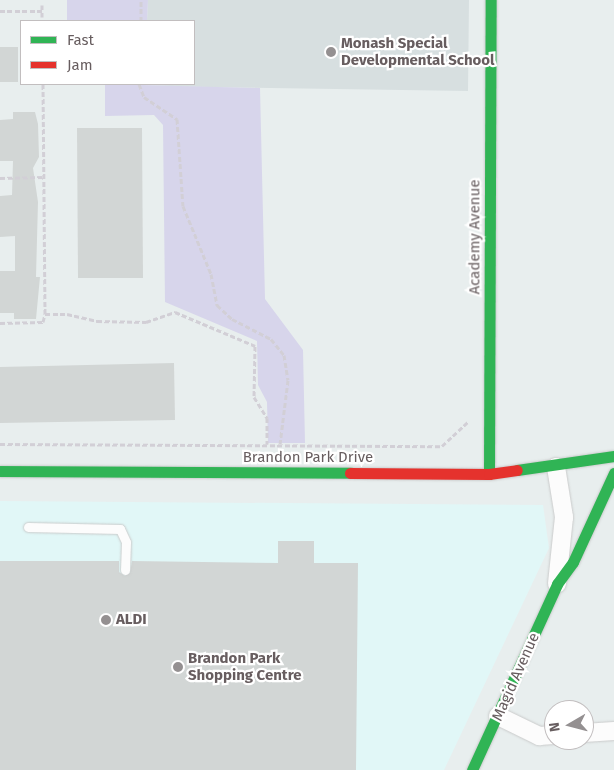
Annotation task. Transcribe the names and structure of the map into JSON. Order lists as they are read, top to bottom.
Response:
{
  "streets": {
    "street": ["Academy Avenue", "Brandon Park Drive", "Magid Avenue"]
  },
  "crossings": [
    ["Academy Avenue", "Brandon Park Drive"],
    ["Brandon Park Drive", "Magid Avenue"]
  ],
  "places": ["Monash Special Developmental School", "ALDI", "Brandon Park Shopping Centre"],
  "legend": ["Fast", "Jam"],
  "north": "left"
}
